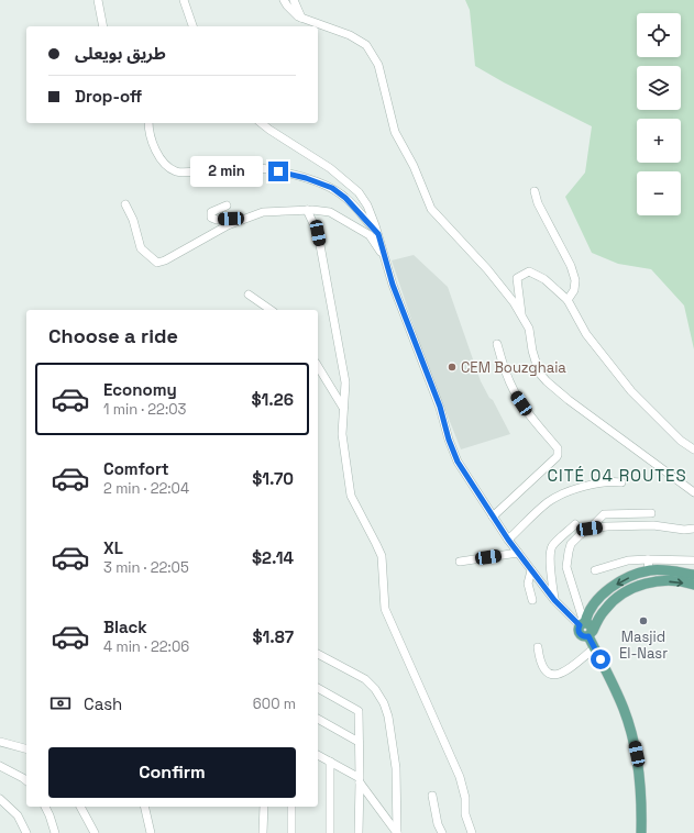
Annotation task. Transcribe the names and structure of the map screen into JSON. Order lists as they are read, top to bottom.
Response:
{
  "districts": ["CITÉ 04 ROUTES"],
  "places": ["CEM Bouzghaia", "Masjid El-Nasr"],
  "page": {
    "map_buttons": ["+", "−"],
    "banner": ["طريق بويعلى", "Drop-off"],
    "bubble": "2 min",
    "heading": "Choose a ride",
    "list": [
      {
        "name": "Economy",
        "note": "1 min · 22:03",
        "value": "$1.26"
      },
      {
        "name": "Comfort",
        "note": "2 min · 22:04",
        "value": "$1.70"
      },
      {
        "name": "XL",
        "note": "3 min · 22:05",
        "value": "$2.14"
      },
      {
        "name": "Black",
        "note": "4 min · 22:06",
        "value": "$1.87"
      }
    ],
    "pay": ["Cash", "600 m"],
    "buttons": "Confirm"
  }
}
